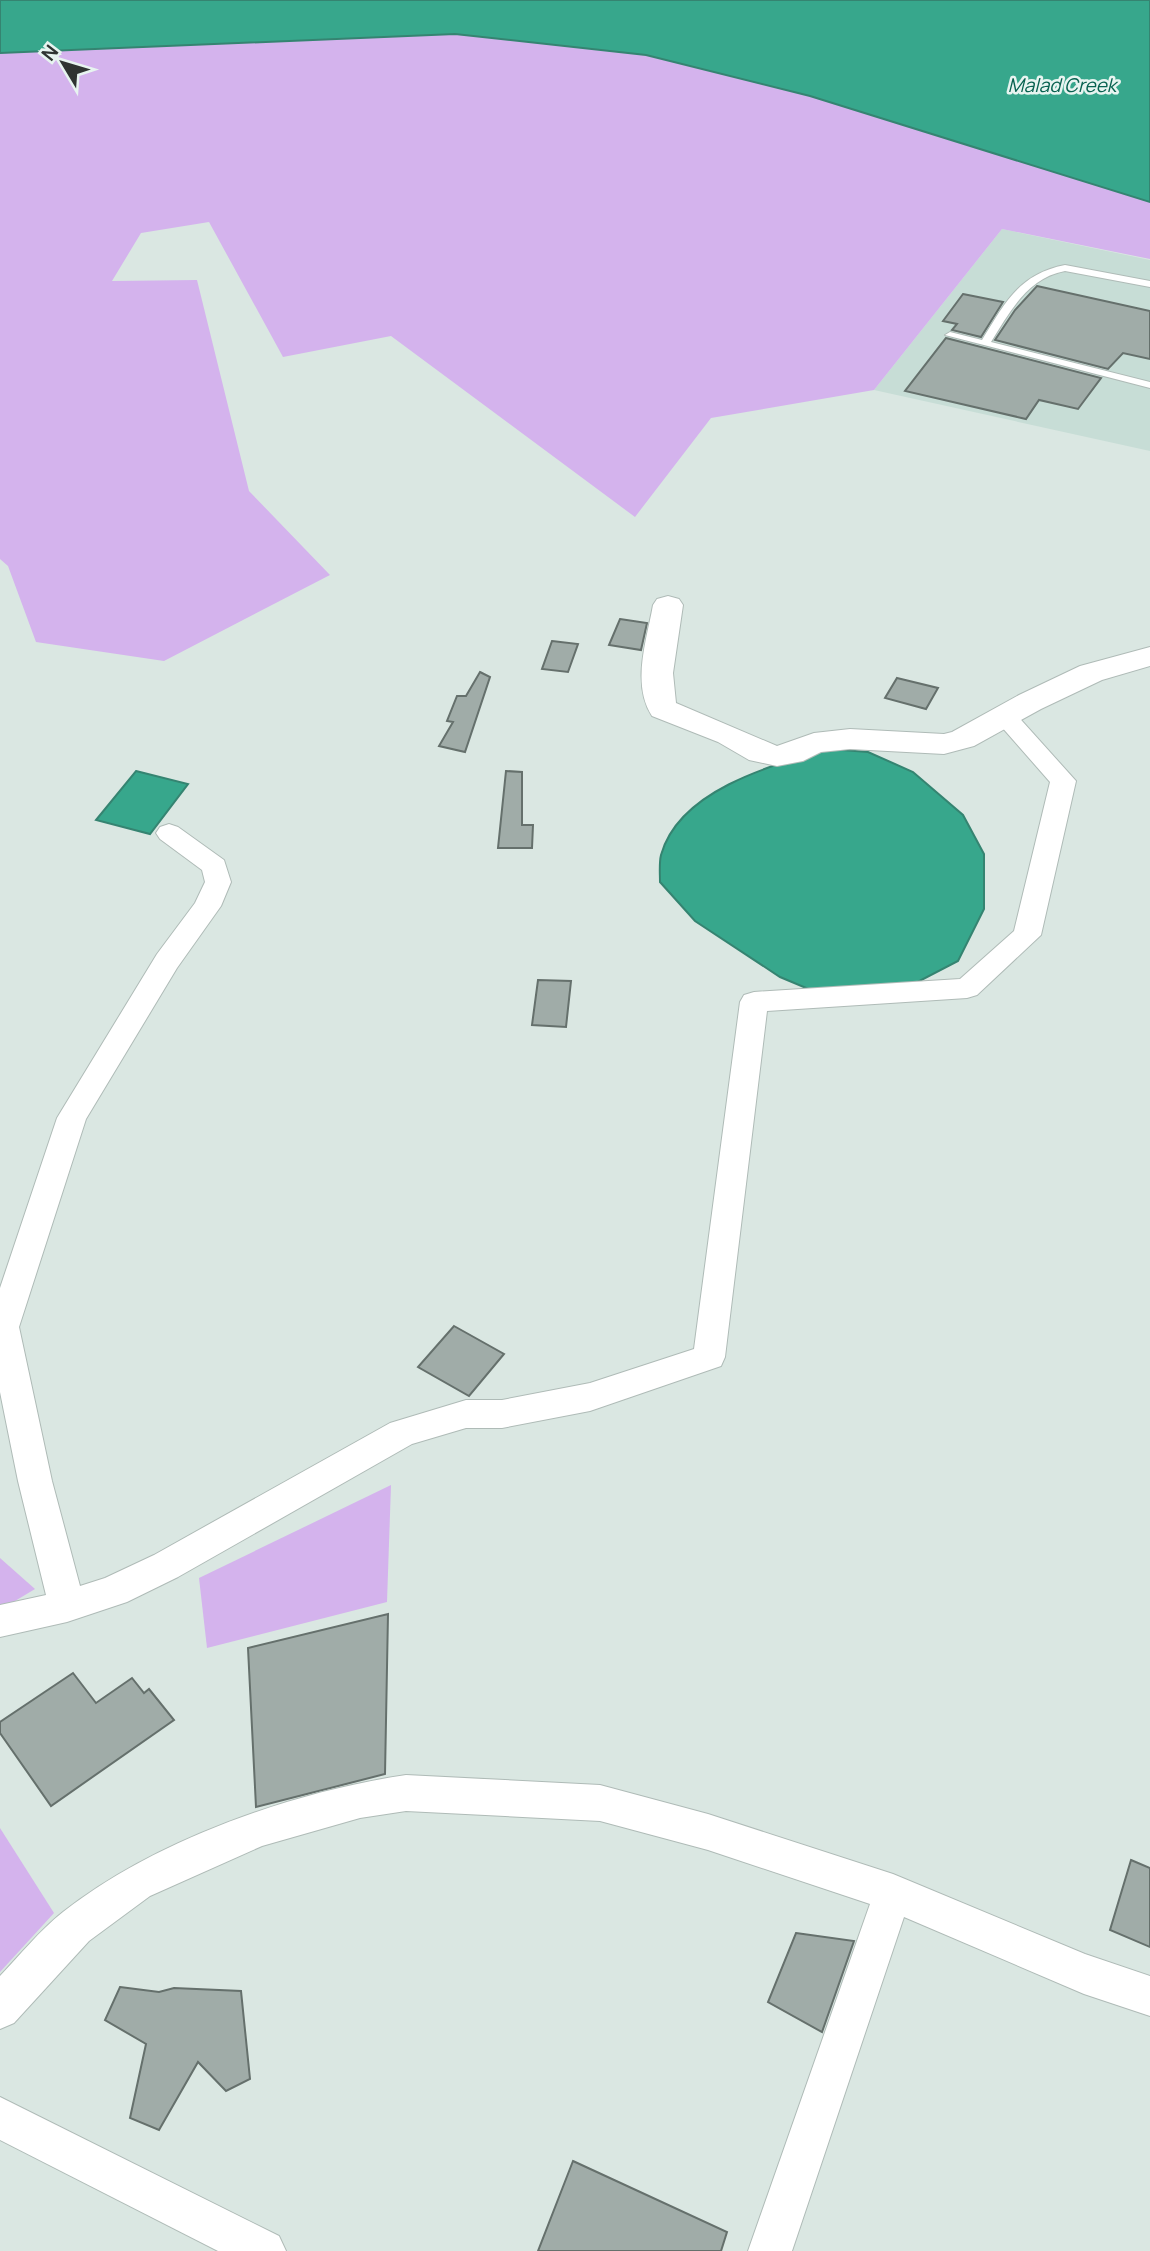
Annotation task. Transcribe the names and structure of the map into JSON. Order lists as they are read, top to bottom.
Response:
{
  "water": ["Malad Creek"],
  "north": "top left"
}
